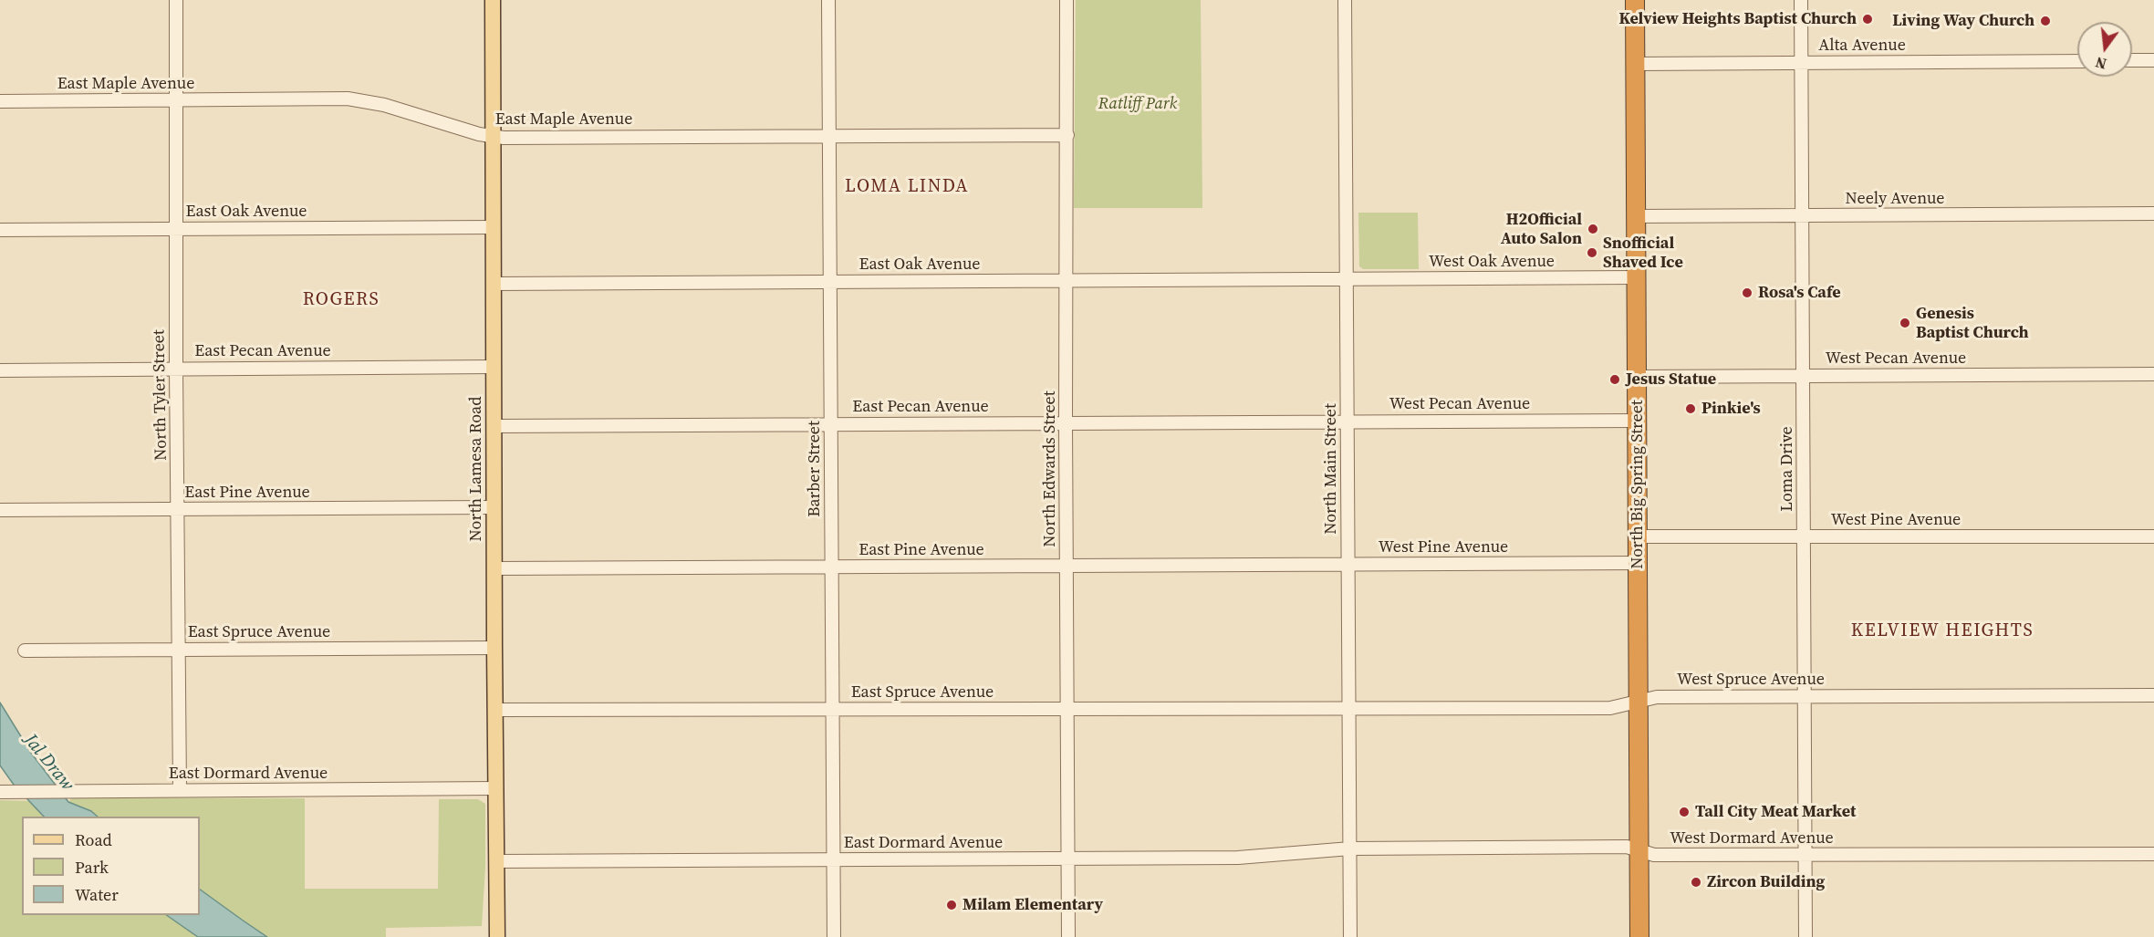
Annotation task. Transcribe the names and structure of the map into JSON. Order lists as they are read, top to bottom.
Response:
{
  "streets": {
    "highway": ["North Big Spring Street"],
    "main road": ["North Lamesa Road"],
    "street": [
      "Alta Avenue",
      "East Maple Avenue",
      "Neely Avenue",
      "East Oak Avenue",
      "West Oak Avenue",
      "East Pecan Avenue",
      "West Pecan Avenue",
      "North Tyler Street",
      "Barber Street",
      "North Edwards Street",
      "North Main Street",
      "Loma Drive",
      "East Pine Avenue",
      "West Pine Avenue",
      "East Spruce Avenue",
      "West Spruce Avenue",
      "East Dormard Avenue",
      "West Dormard Avenue"
    ]
  },
  "crossings": [
    ["Alta Avenue", "Loma Drive"],
    ["Alta Avenue", "North Big Spring Street"],
    ["East Maple Avenue", "North Tyler Street"],
    ["East Maple Avenue", "North Lamesa Road"],
    ["East Maple Avenue", "Barber Street"],
    ["East Maple Avenue", "North Edwards Street"],
    ["Neely Avenue", "Loma Drive"],
    ["Neely Avenue", "North Big Spring Street"],
    ["East Oak Avenue", "West Oak Avenue"],
    ["East Oak Avenue", "North Tyler Street"],
    ["East Oak Avenue", "North Lamesa Road"],
    ["East Oak Avenue", "Barber Street"],
    ["East Oak Avenue", "North Edwards Street"],
    ["East Oak Avenue", "North Main Street"],
    ["West Oak Avenue", "North Main Street"],
    ["West Oak Avenue", "North Big Spring Street"],
    ["East Pecan Avenue", "West Pecan Avenue"],
    ["East Pecan Avenue", "North Tyler Street"],
    ["East Pecan Avenue", "North Lamesa Road"],
    ["East Pecan Avenue", "Barber Street"],
    ["East Pecan Avenue", "North Edwards Street"],
    ["East Pecan Avenue", "North Main Street"],
    ["West Pecan Avenue", "North Main Street"],
    ["West Pecan Avenue", "Loma Drive"],
    ["West Pecan Avenue", "North Big Spring Street"],
    ["North Tyler Street", "East Pine Avenue"],
    ["North Tyler Street", "East Spruce Avenue"],
    ["North Tyler Street", "East Dormard Avenue"],
    ["North Lamesa Road", "East Pine Avenue"],
    ["North Lamesa Road", "East Spruce Avenue"],
    ["North Lamesa Road", "East Dormard Avenue"],
    ["Barber Street", "East Pine Avenue"],
    ["Barber Street", "East Spruce Avenue"],
    ["Barber Street", "East Dormard Avenue"],
    ["North Edwards Street", "East Pine Avenue"],
    ["North Edwards Street", "East Spruce Avenue"],
    ["North Edwards Street", "East Dormard Avenue"],
    ["North Main Street", "East Pine Avenue"],
    ["North Main Street", "West Pine Avenue"],
    ["North Main Street", "East Spruce Avenue"],
    ["North Main Street", "West Spruce Avenue"],
    ["North Main Street", "East Dormard Avenue"],
    ["North Main Street", "West Dormard Avenue"],
    ["Loma Drive", "West Pine Avenue"],
    ["Loma Drive", "West Spruce Avenue"],
    ["Loma Drive", "West Dormard Avenue"],
    ["North Big Spring Street", "West Pine Avenue"],
    ["North Big Spring Street", "West Spruce Avenue"],
    ["North Big Spring Street", "West Dormard Avenue"],
    ["East Pine Avenue", "West Pine Avenue"],
    ["East Spruce Avenue", "West Spruce Avenue"],
    ["East Dormard Avenue", "West Dormard Avenue"]
  ],
  "districts": ["LOMA LINDA", "ROGERS", "KELVIEW HEIGHTS"],
  "water": ["Jal Draw"],
  "parks": ["Ratliff Park"],
  "places": [
    "Kelview Heights Baptist Church",
    "Living Way Church",
    "H2Official Auto Salon",
    "Snofficial Shaved Ice",
    "Rosa's Cafe",
    "Genesis Baptist Church",
    "Jesus Statue",
    "Pinkie's",
    "Tall City Meat Market",
    "Zircon Building",
    "Milam Elementary"
  ],
  "legend": ["Road", "Park", "Water"],
  "north": "bottom"
}
